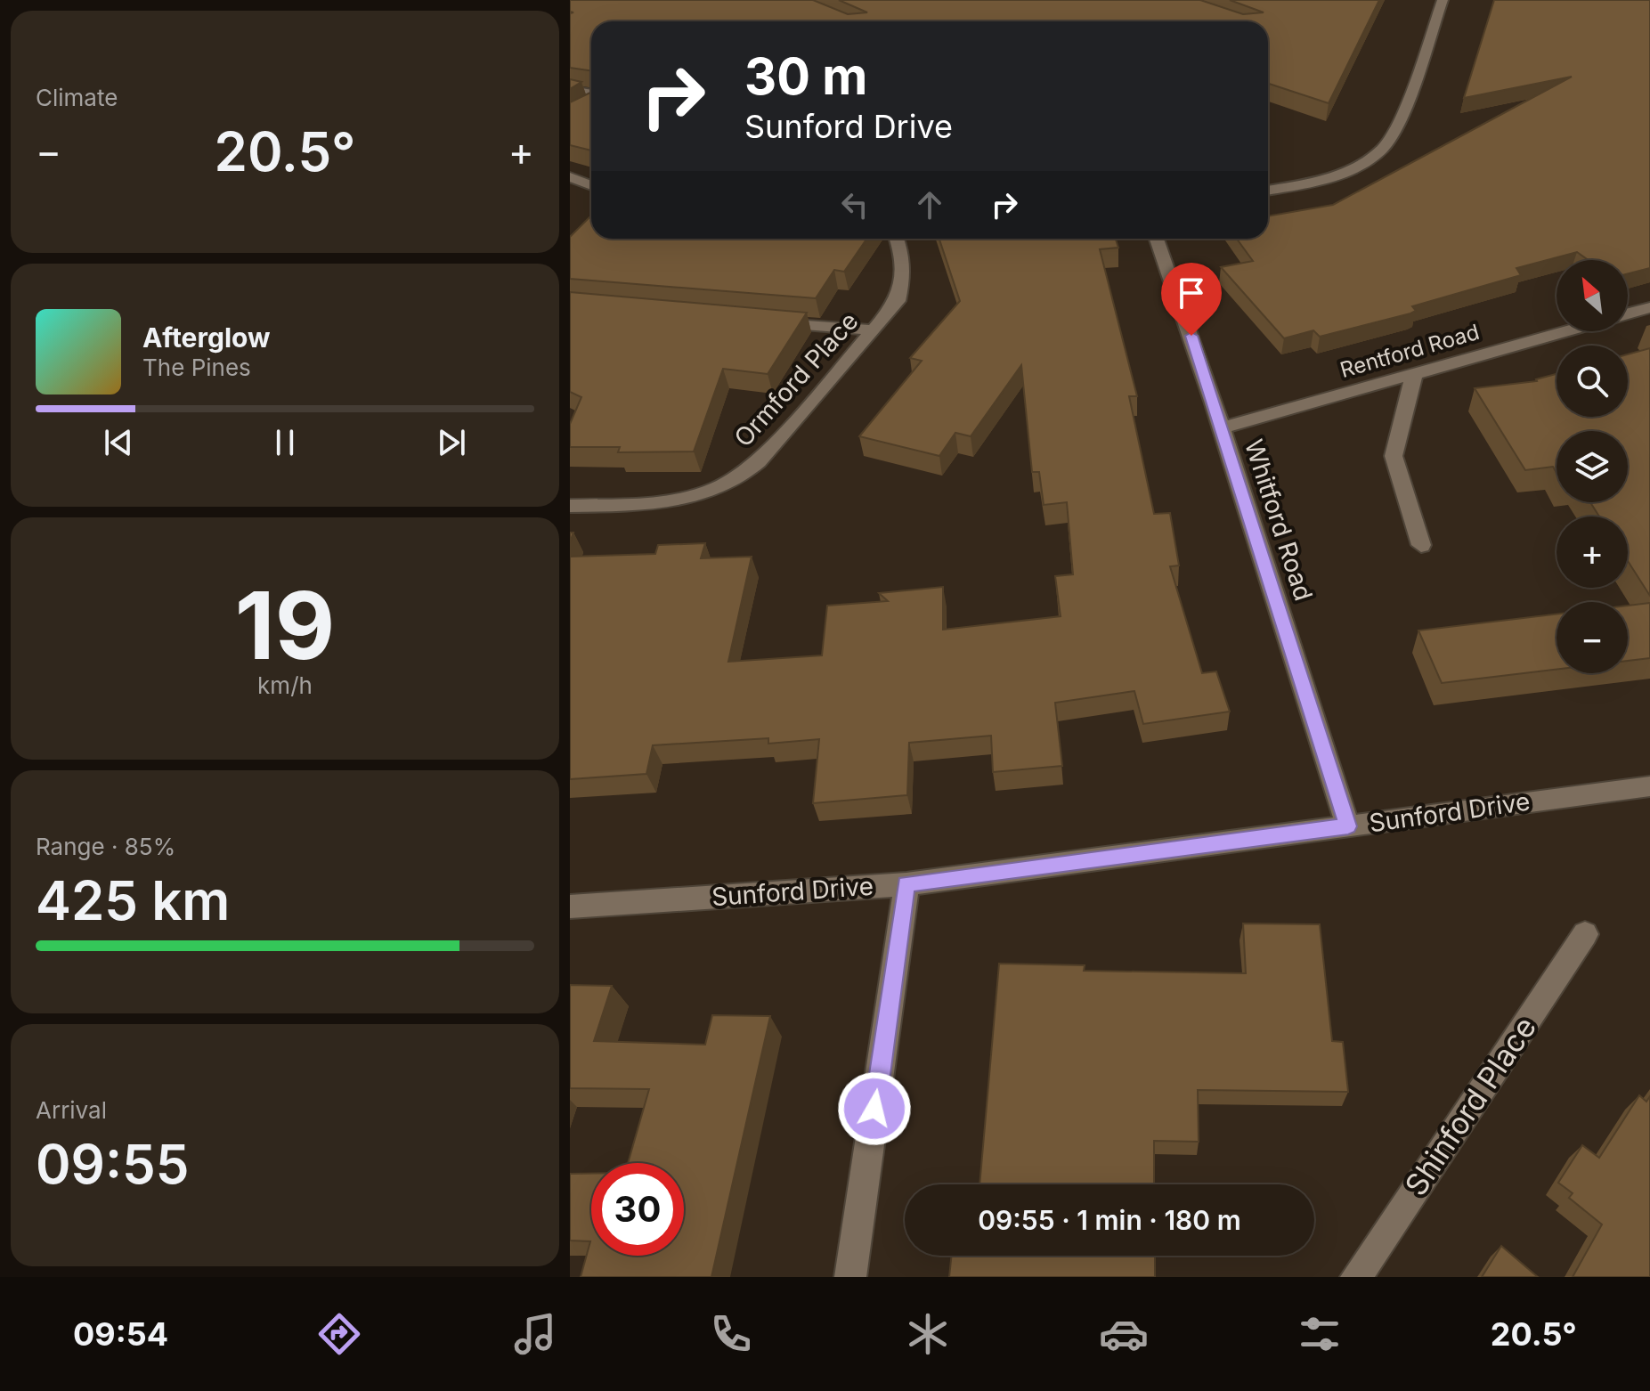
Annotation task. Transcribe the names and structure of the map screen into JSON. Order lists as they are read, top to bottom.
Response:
{
  "streets": {
    "street": [
      "Rentford Road",
      "Ormford Place",
      "Whitford Road",
      "Sunford Drive",
      "Shinford Place"
    ]
  },
  "crossings": [
    ["Rentford Road", "Whitford Road"],
    ["Whitford Road", "Sunford Drive"]
  ],
  "north": "top left",
  "page": {
    "tile": [
      "Climate",
      ["19", "km/h"],
      ["Range · 85%", "425 km"],
      ["Arrival", "09:55"]
    ],
    "turn": ["30 m", "Sunford Drive"],
    "heat": ["−", "20.5°", "+"],
    "map_buttons": ["+", "−"],
    "song": ["Afterglow", "The Pines"],
    "limit": "30",
    "trip": "09:55 · 1 min · 180 m",
    "tabs": ["09:54", "20.5°"]
  }
}
